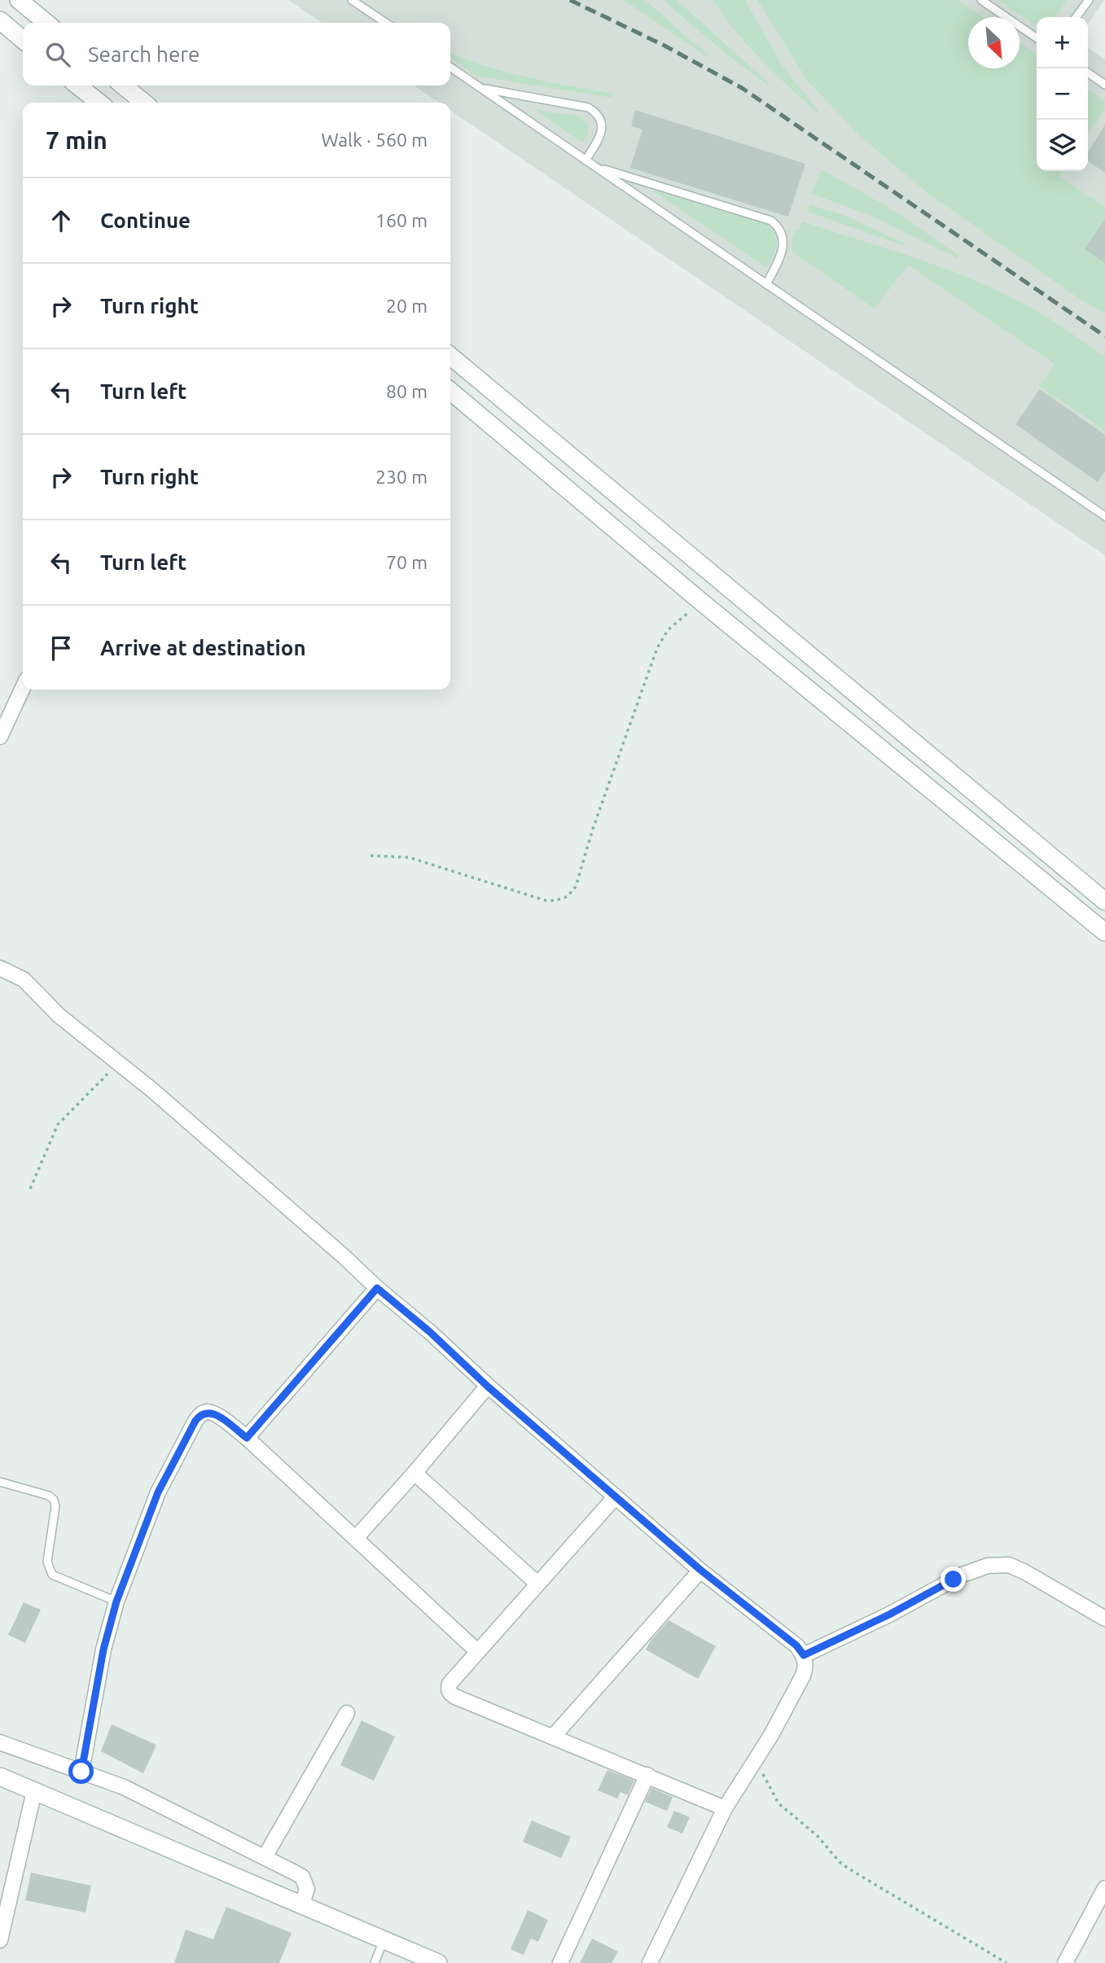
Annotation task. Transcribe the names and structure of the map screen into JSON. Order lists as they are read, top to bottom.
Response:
{
  "north": "bottom right",
  "page": {
    "map_buttons": ["+", "−"],
    "search": "Search here",
    "heading": ["7 min", "Walk · 560 m"],
    "list": [
      ["Continue", "160 m"],
      ["Turn right", "20 m"],
      ["Turn left", "80 m"],
      ["Turn right", "230 m"],
      ["Turn left", "70 m"],
      "Arrive at destination"
    ]
  }
}
